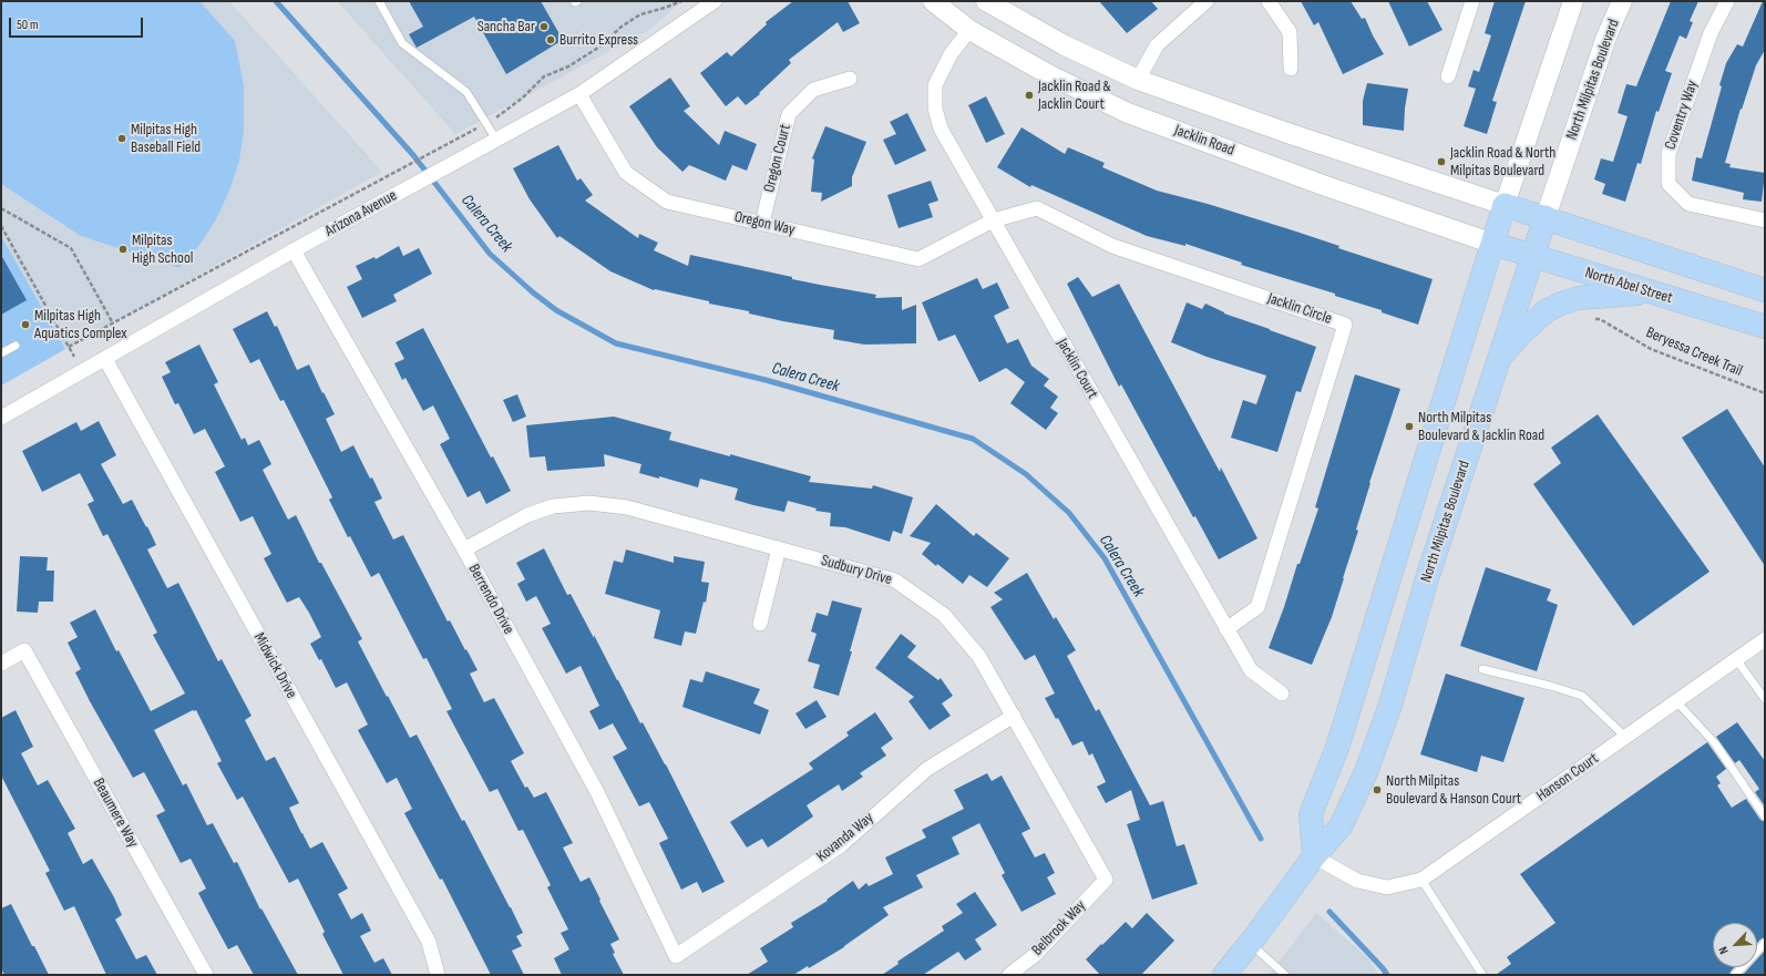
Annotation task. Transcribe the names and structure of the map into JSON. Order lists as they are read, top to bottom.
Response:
{
  "streets": {
    "main road": ["North Milpitas Boulevard", "Jacklin Road", "North Abel Street"],
    "street": [
      "Coventry Way",
      "Oregon Court",
      "Arizona Avenue",
      "Oregon Way",
      "Jacklin Circle",
      "Jacklin Court",
      "Sudbury Drive",
      "Berrendo Drive",
      "Midwick Drive",
      "Hanson Court",
      "Beaumere Way",
      "Kovanda Way",
      "Belbrook Way"
    ],
    "path": ["Beryessa Creek Trail"]
  },
  "crossings": [
    ["North Milpitas Boulevard", "North Abel Street"],
    ["North Milpitas Boulevard", "Hanson Court"],
    ["Jacklin Road", "North Abel Street"],
    ["Jacklin Road", "Jacklin Court"],
    ["Oregon Court", "Oregon Way"],
    ["Arizona Avenue", "Oregon Way"],
    ["Arizona Avenue", "Berrendo Drive"],
    ["Arizona Avenue", "Midwick Drive"],
    ["Oregon Way", "Jacklin Circle"],
    ["Oregon Way", "Jacklin Court"],
    ["Jacklin Circle", "Jacklin Court"],
    ["Sudbury Drive", "Berrendo Drive"],
    ["Sudbury Drive", "Kovanda Way"],
    ["Sudbury Drive", "Belbrook Way"],
    ["Berrendo Drive", "Kovanda Way"]
  ],
  "water": ["Calera Creek"],
  "places": [
    "Sancha Bar",
    "Burrito Express",
    "Jacklin Road & Jacklin Court",
    "Milpitas High Baseball Field",
    "Jacklin Road & North Milpitas Boulevard",
    "Milpitas High School",
    "Milpitas High Aquatics Complex",
    "North Milpitas Boulevard & Jacklin Road",
    "North Milpitas Boulevard & Hanson Court"
  ],
  "scale_bar": "50 m",
  "north": "bottom left"
}
